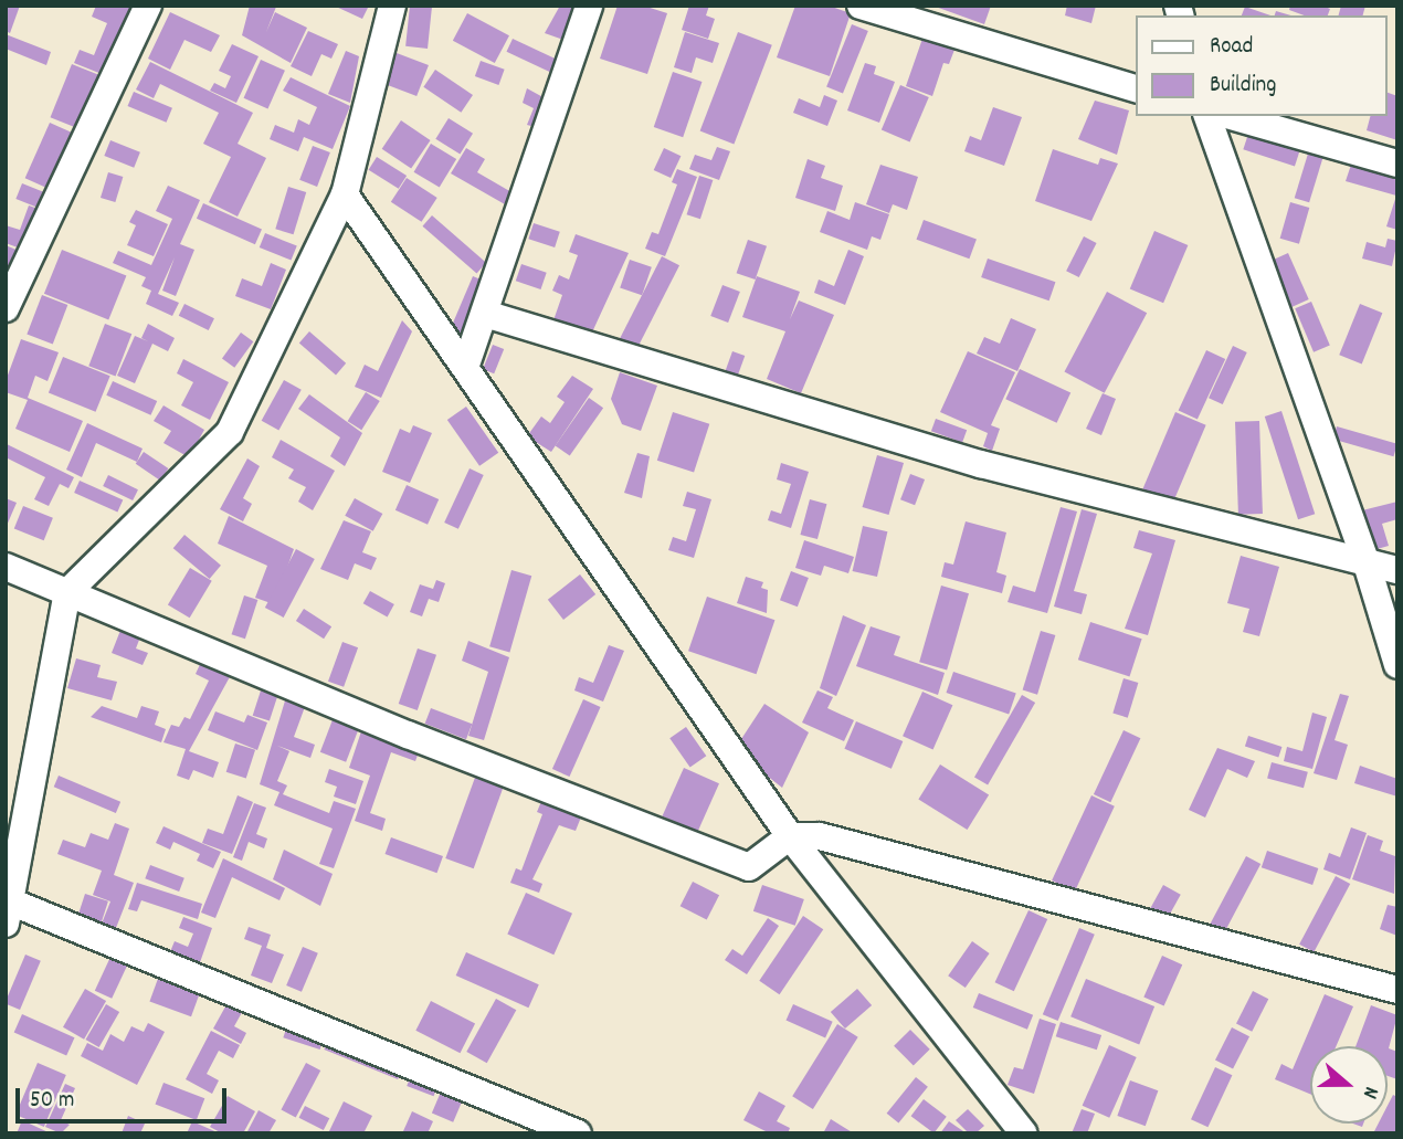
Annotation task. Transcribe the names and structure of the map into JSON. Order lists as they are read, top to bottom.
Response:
{
  "legend": ["Road", "Building"],
  "scale_bar": "50 m",
  "north": "right"
}
